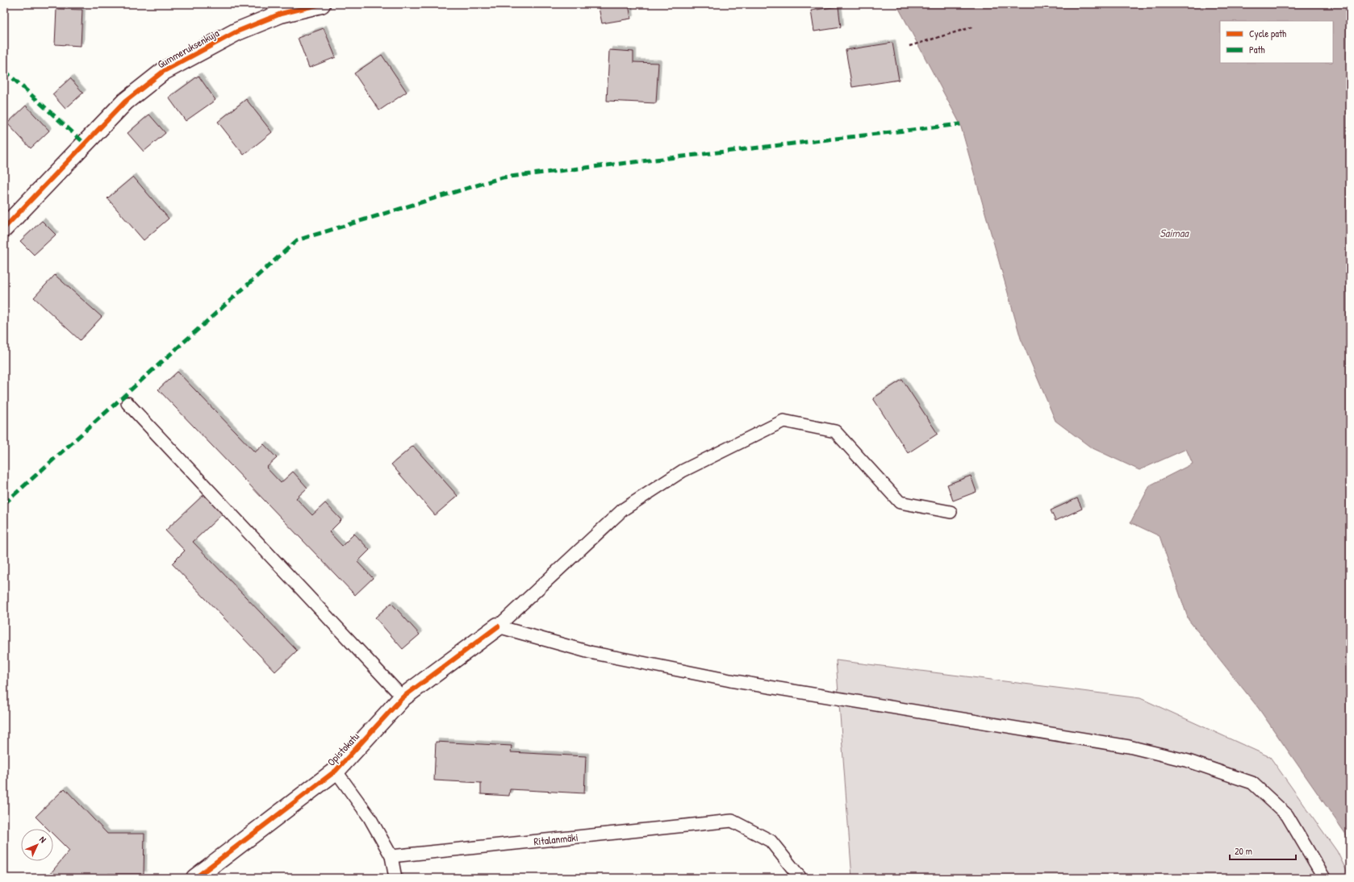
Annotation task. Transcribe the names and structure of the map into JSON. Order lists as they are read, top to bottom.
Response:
{
  "streets": {
    "street": ["Gummeruksenkuja", "Opistokatu"],
    "lane": ["Ritalanmäki"]
  },
  "water": ["Saimaa"],
  "legend": ["Cycle path", "Path"],
  "scale_bar": "20 m",
  "north": "top right"
}
